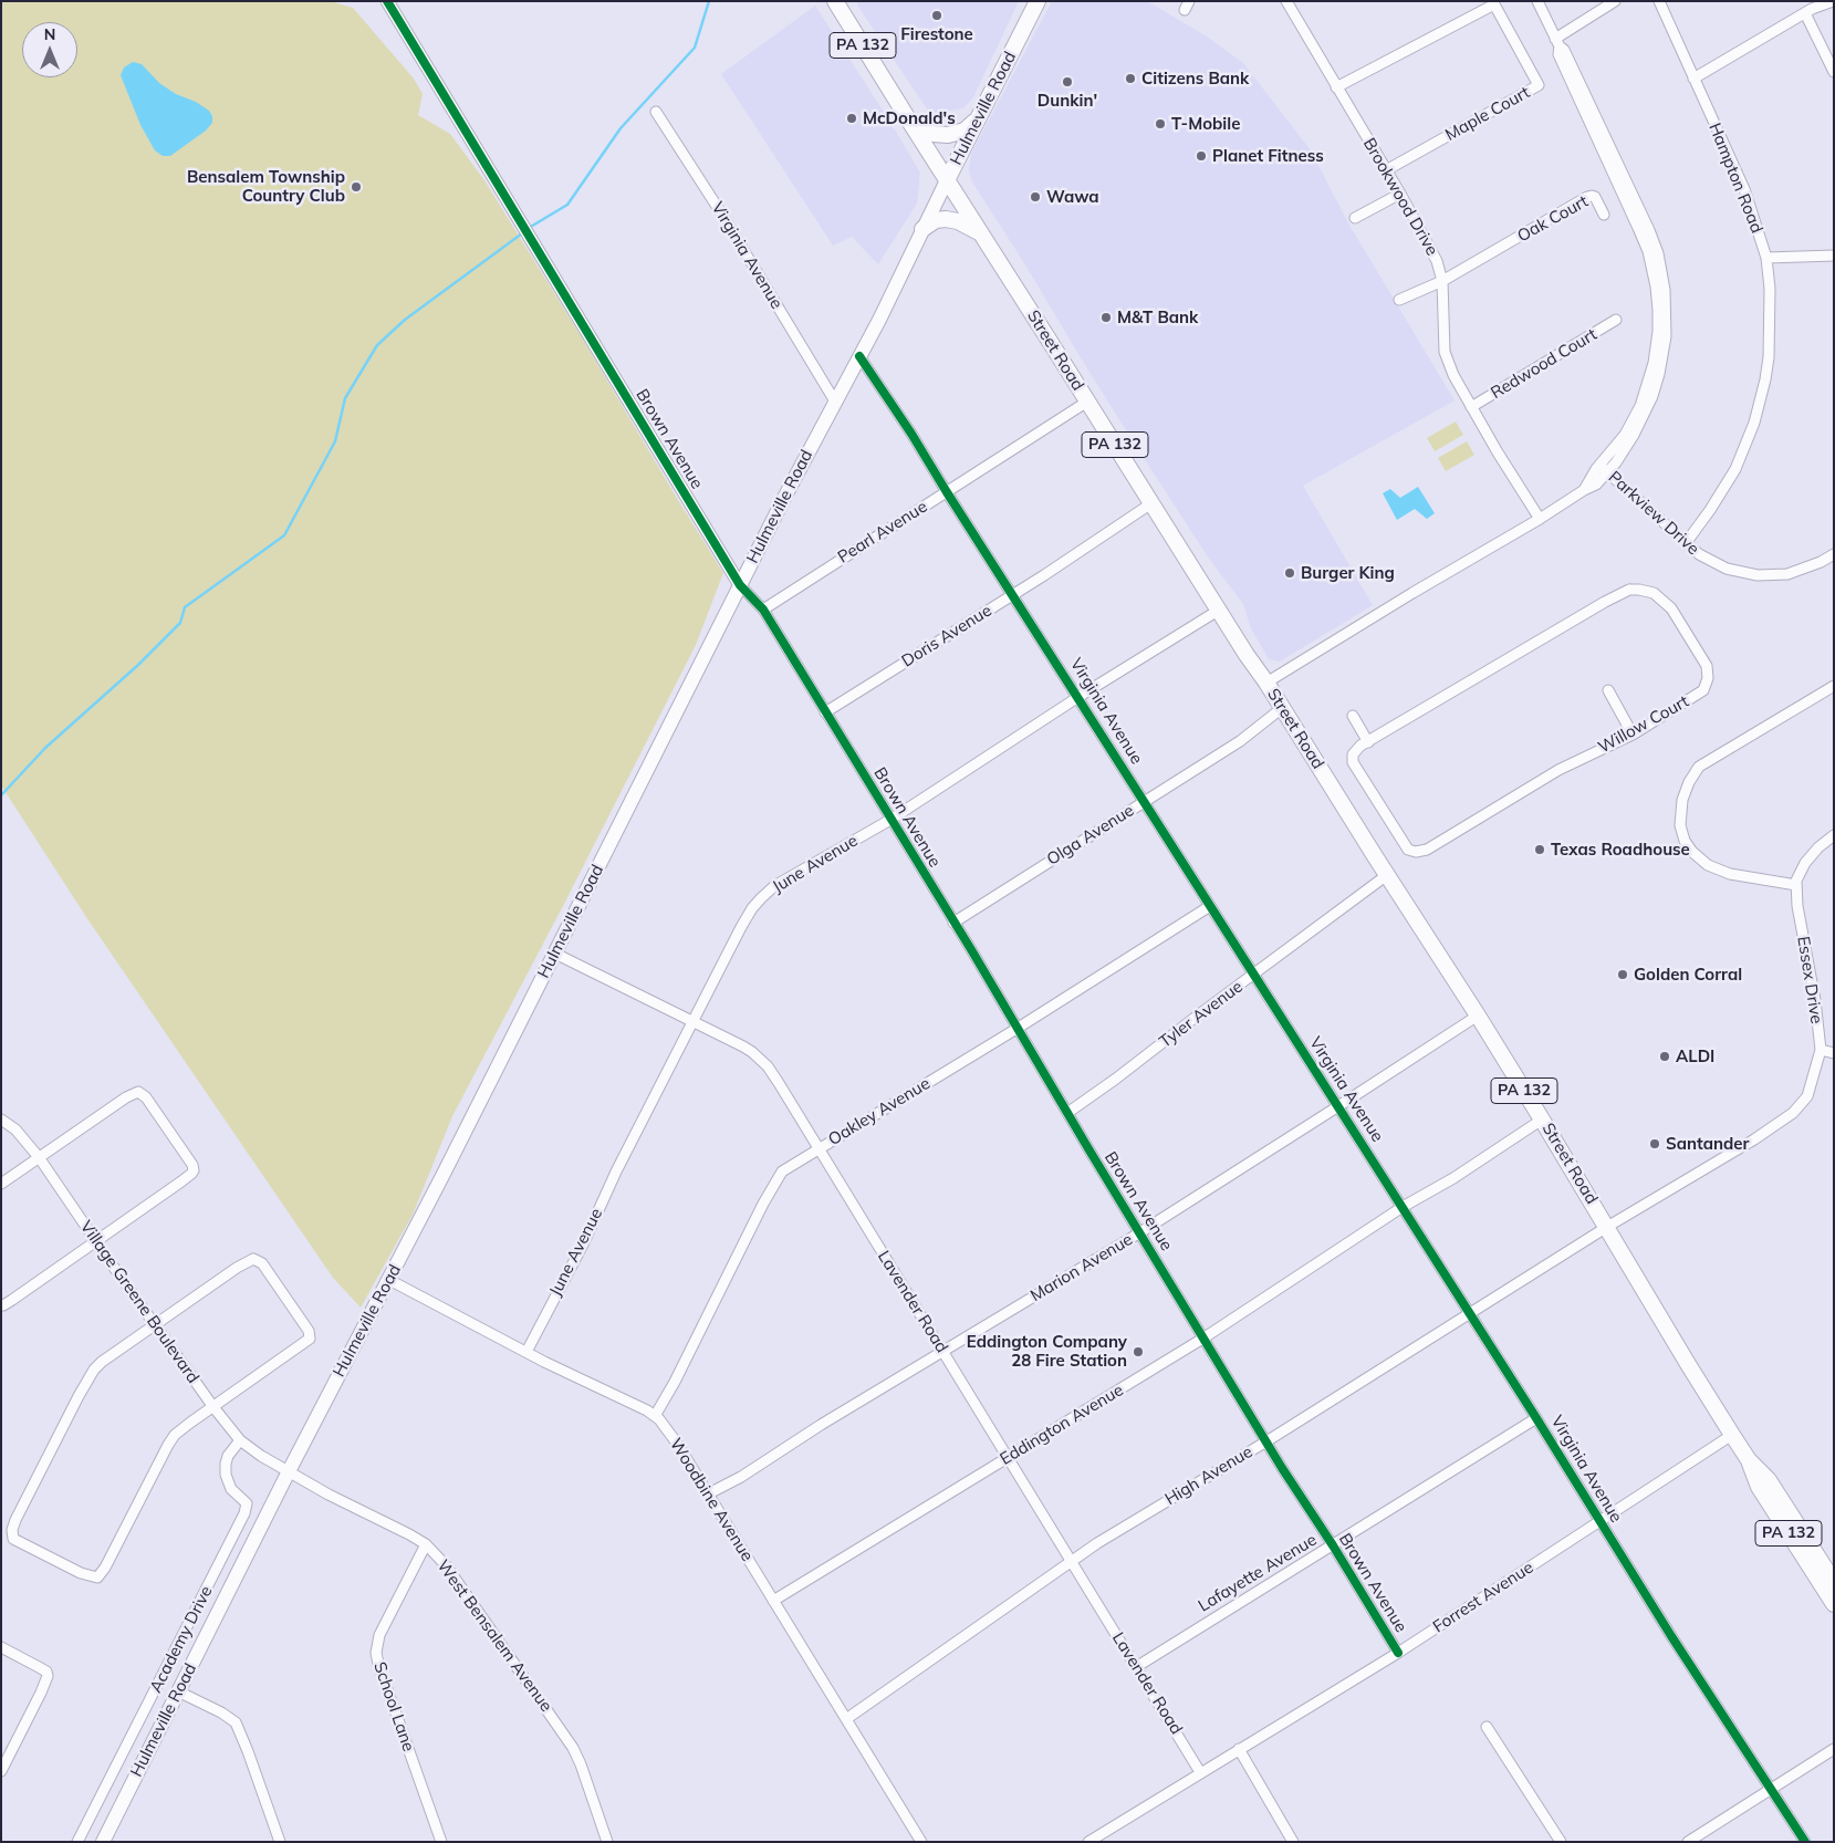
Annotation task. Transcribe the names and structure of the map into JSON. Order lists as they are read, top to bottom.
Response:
{
  "streets": {
    "main road": ["PA 132", "Hulmeville Road", "Street Road"],
    "street": [
      "Maple Court",
      "Hampton Road",
      "Brookwood Drive",
      "Oak Court",
      "Virginia Avenue",
      "Redwood Court",
      "Brown Avenue",
      "Parkview Drive",
      "Pearl Avenue",
      "Doris Avenue",
      "Willow Court",
      "Olga Avenue",
      "June Avenue",
      "Essex Drive",
      "Tyler Avenue",
      "Oakley Avenue",
      "Marion Avenue",
      "Village Greene Boulevard",
      "Lavender Road",
      "Eddington Avenue",
      "High Avenue",
      "Woodbine Avenue",
      "Lafayette Avenue",
      "Forrest Avenue",
      "West Bensalem Avenue",
      "Academy Drive",
      "School Lane"
    ]
  },
  "crossings": [
    ["Hulmeville Road", "Virginia Avenue"],
    ["Hulmeville Road", "Street Road"],
    ["Hulmeville Road", "Brown Avenue"],
    ["Hulmeville Road", "Village Greene Boulevard"],
    ["Hulmeville Road", "Lavender Road"],
    ["Hulmeville Road", "Woodbine Avenue"],
    ["Hulmeville Road", "West Bensalem Avenue"],
    ["Maple Court", "Brookwood Drive"],
    ["Hampton Road", "Parkview Drive"],
    ["Brookwood Drive", "Oak Court"],
    ["Brookwood Drive", "Redwood Court"],
    ["Virginia Avenue", "Pearl Avenue"],
    ["Virginia Avenue", "Doris Avenue"],
    ["Virginia Avenue", "Olga Avenue"],
    ["Virginia Avenue", "June Avenue"],
    ["Virginia Avenue", "Tyler Avenue"],
    ["Virginia Avenue", "Oakley Avenue"],
    ["Virginia Avenue", "Marion Avenue"],
    ["Virginia Avenue", "Eddington Avenue"],
    ["Virginia Avenue", "High Avenue"],
    ["Virginia Avenue", "Lafayette Avenue"],
    ["Virginia Avenue", "Forrest Avenue"],
    ["Street Road", "Pearl Avenue"],
    ["Street Road", "Doris Avenue"],
    ["Street Road", "Olga Avenue"],
    ["Street Road", "June Avenue"],
    ["Street Road", "Essex Drive"],
    ["Street Road", "Tyler Avenue"],
    ["Street Road", "Marion Avenue"],
    ["Street Road", "Eddington Avenue"],
    ["Street Road", "High Avenue"],
    ["Street Road", "Forrest Avenue"],
    ["Brown Avenue", "Pearl Avenue"],
    ["Brown Avenue", "Doris Avenue"],
    ["Brown Avenue", "Olga Avenue"],
    ["Brown Avenue", "June Avenue"],
    ["Brown Avenue", "Tyler Avenue"],
    ["Brown Avenue", "Oakley Avenue"],
    ["Brown Avenue", "Marion Avenue"],
    ["Brown Avenue", "Eddington Avenue"],
    ["Brown Avenue", "High Avenue"],
    ["Brown Avenue", "Lafayette Avenue"],
    ["Brown Avenue", "Forrest Avenue"],
    ["June Avenue", "Lavender Road"],
    ["June Avenue", "Woodbine Avenue"],
    ["Essex Drive", "High Avenue"],
    ["Oakley Avenue", "Lavender Road"],
    ["Oakley Avenue", "Woodbine Avenue"],
    ["Marion Avenue", "Lavender Road"],
    ["Marion Avenue", "Woodbine Avenue"],
    ["Village Greene Boulevard", "West Bensalem Avenue"],
    ["Village Greene Boulevard", "Academy Drive"],
    ["Lavender Road", "Eddington Avenue"],
    ["Lavender Road", "High Avenue"],
    ["Lavender Road", "Lafayette Avenue"],
    ["Lavender Road", "Forrest Avenue"],
    ["Eddington Avenue", "Woodbine Avenue"],
    ["High Avenue", "Woodbine Avenue"],
    ["West Bensalem Avenue", "School Lane"]
  ],
  "places": [
    "Firestone",
    "Citizens Bank",
    "Dunkin'",
    "McDonald's",
    "T-Mobile",
    "Planet Fitness",
    "Bensalem Township Country Club",
    "Wawa",
    "M&T Bank",
    "Burger King",
    "Texas Roadhouse",
    "Golden Corral",
    "ALDI",
    "Santander",
    "Eddington Company 28 Fire Station"
  ],
  "north": "top"
}
